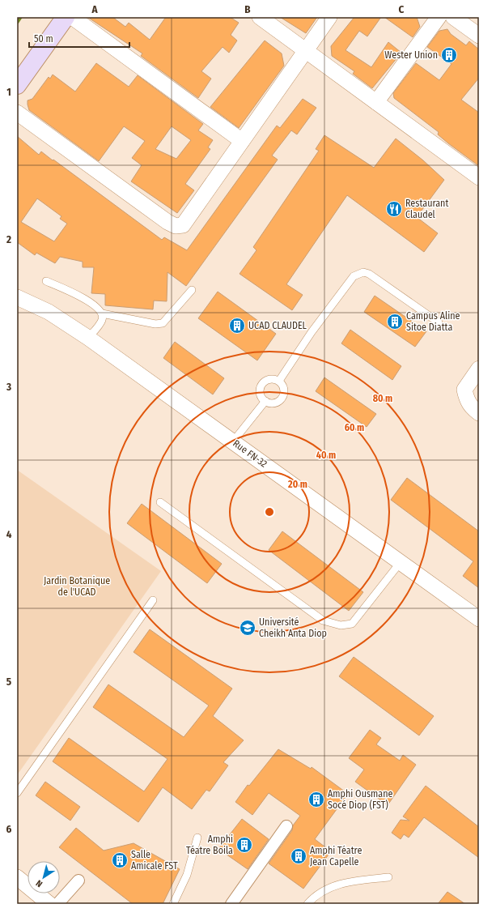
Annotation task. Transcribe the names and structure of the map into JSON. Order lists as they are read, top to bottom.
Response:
{
  "streets": {
    "street": ["Rue FN-32"]
  },
  "parks": ["Jardin Botanique de l'UCAD"],
  "places": {
    "building": [
      "Wester Union",
      "Campus Aline Sitoe Diatta",
      "UCAD CLAUDEL",
      "Amphi Ousmane Socé Diop (FST)",
      "Amphi Téatre Boila",
      "Amphi Téatre Jean Capelle",
      "Salle Amicale FST"
    ],
    "restaurant": ["Restaurant Claudel"],
    "school or university": ["Université Cheikh Anta Diop"]
  },
  "scale_bar": "50 m",
  "north": "bottom left",
  "grid": {
    "columns": ["A", "B", "C"],
    "rows": [
      "1",
      "2",
      "3",
      "4",
      "5",
      "6"
    ]
  },
  "rings": [
    "80 m",
    "60 m",
    "40 m",
    "20 m"
  ]
}
